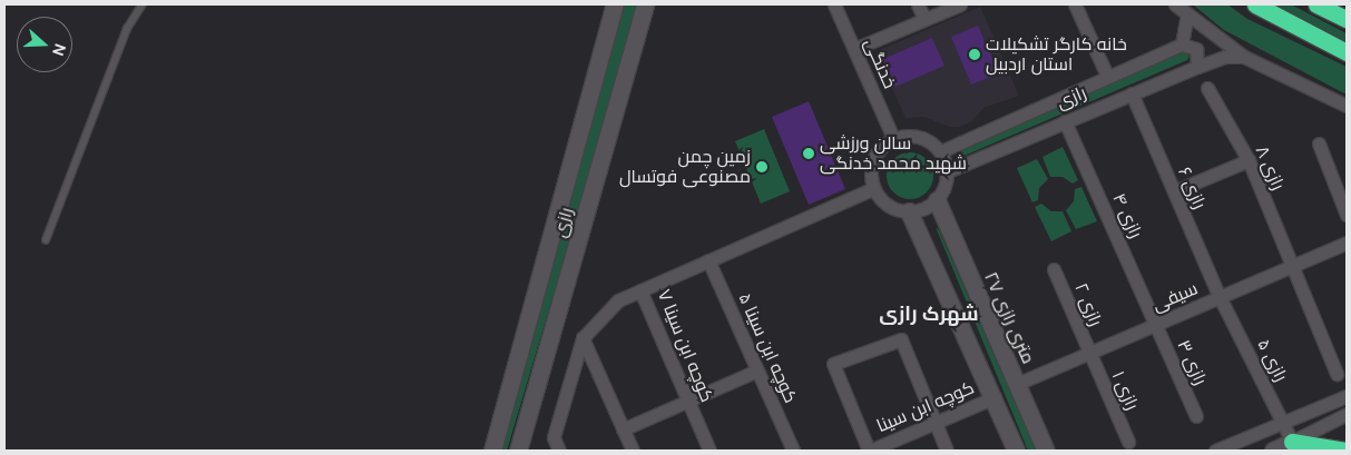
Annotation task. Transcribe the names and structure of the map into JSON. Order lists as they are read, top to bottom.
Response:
{
  "streets": {
    "street": [
      "خدنگی",
      "رازی",
      "رازی ۸",
      "رازی ۶",
      "رازی ۴",
      "سیفی",
      "رازی ۲",
      "۲۷ متری رازی",
      "کوچه ابن سینا ۷",
      "کوچه ابن سینا ۵",
      "رازی ۵",
      "رازی ۳",
      "رازی ۱",
      "کوچه ابن سینا"
    ]
  },
  "crossings": [
    ["خدنگی", "رازی"],
    ["خدنگی", "۲۷ متری رازی"],
    ["رازی", "رازی ۶"],
    ["رازی", "رازی ۴"],
    ["رازی", "۲۷ متری رازی"],
    ["رازی ۸", "سیفی"],
    ["رازی ۶", "سیفی"],
    ["رازی ۶", "رازی ۵"],
    ["رازی ۴", "سیفی"],
    ["رازی ۴", "رازی ۳"],
    ["سیفی", "رازی ۲"],
    ["سیفی", "۲۷ متری رازی"],
    ["سیفی", "رازی ۵"],
    ["سیفی", "رازی ۳"],
    ["سیفی", "رازی ۱"],
    ["رازی ۲", "رازی ۱"],
    ["کوچه ابن سینا ۷", "کوچه ابن سینا ۵"]
  ],
  "districts": ["شهرک رازی"],
  "places": ["خانه کارگر تشکیلات استان اردبیل", "سالن ورزشی شهید محمد خدنگی", "زمین چمن مصنوعی فوتسال"],
  "north": "right"
}
